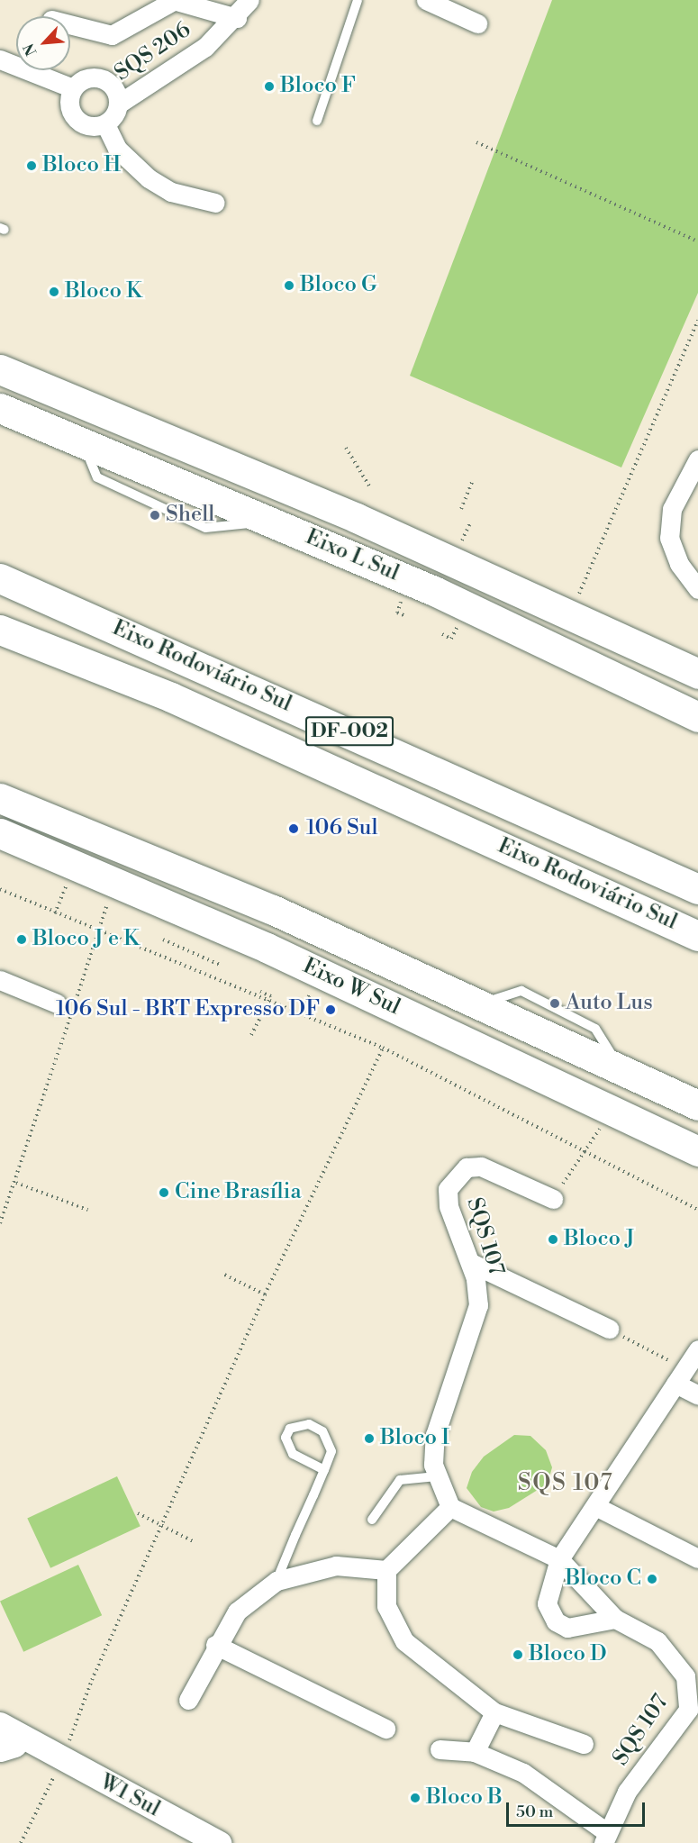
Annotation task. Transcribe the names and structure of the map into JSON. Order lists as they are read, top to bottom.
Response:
{
  "streets": {
    "main road": [
      "Eixo L Sul",
      "Eixo Rodoviário Sul",
      "DF-002",
      "Eixo W Sul"
    ],
    "street": ["SQS 206", "SQS 107", "W1 Sul"]
  },
  "districts": ["SQS 107"],
  "places": [
    "Bloco F",
    "Bloco H",
    "Bloco G",
    "Bloco K",
    "Shell",
    "106 Sul",
    "Bloco J e K",
    "Auto Lus",
    "106 Sul - BRT Expresso DF",
    "Cine Brasília",
    "Bloco J",
    "Bloco I",
    "Bloco C",
    "Bloco D",
    "Bloco B"
  ],
  "scale_bar": "50 m",
  "north": "bottom left"
}
